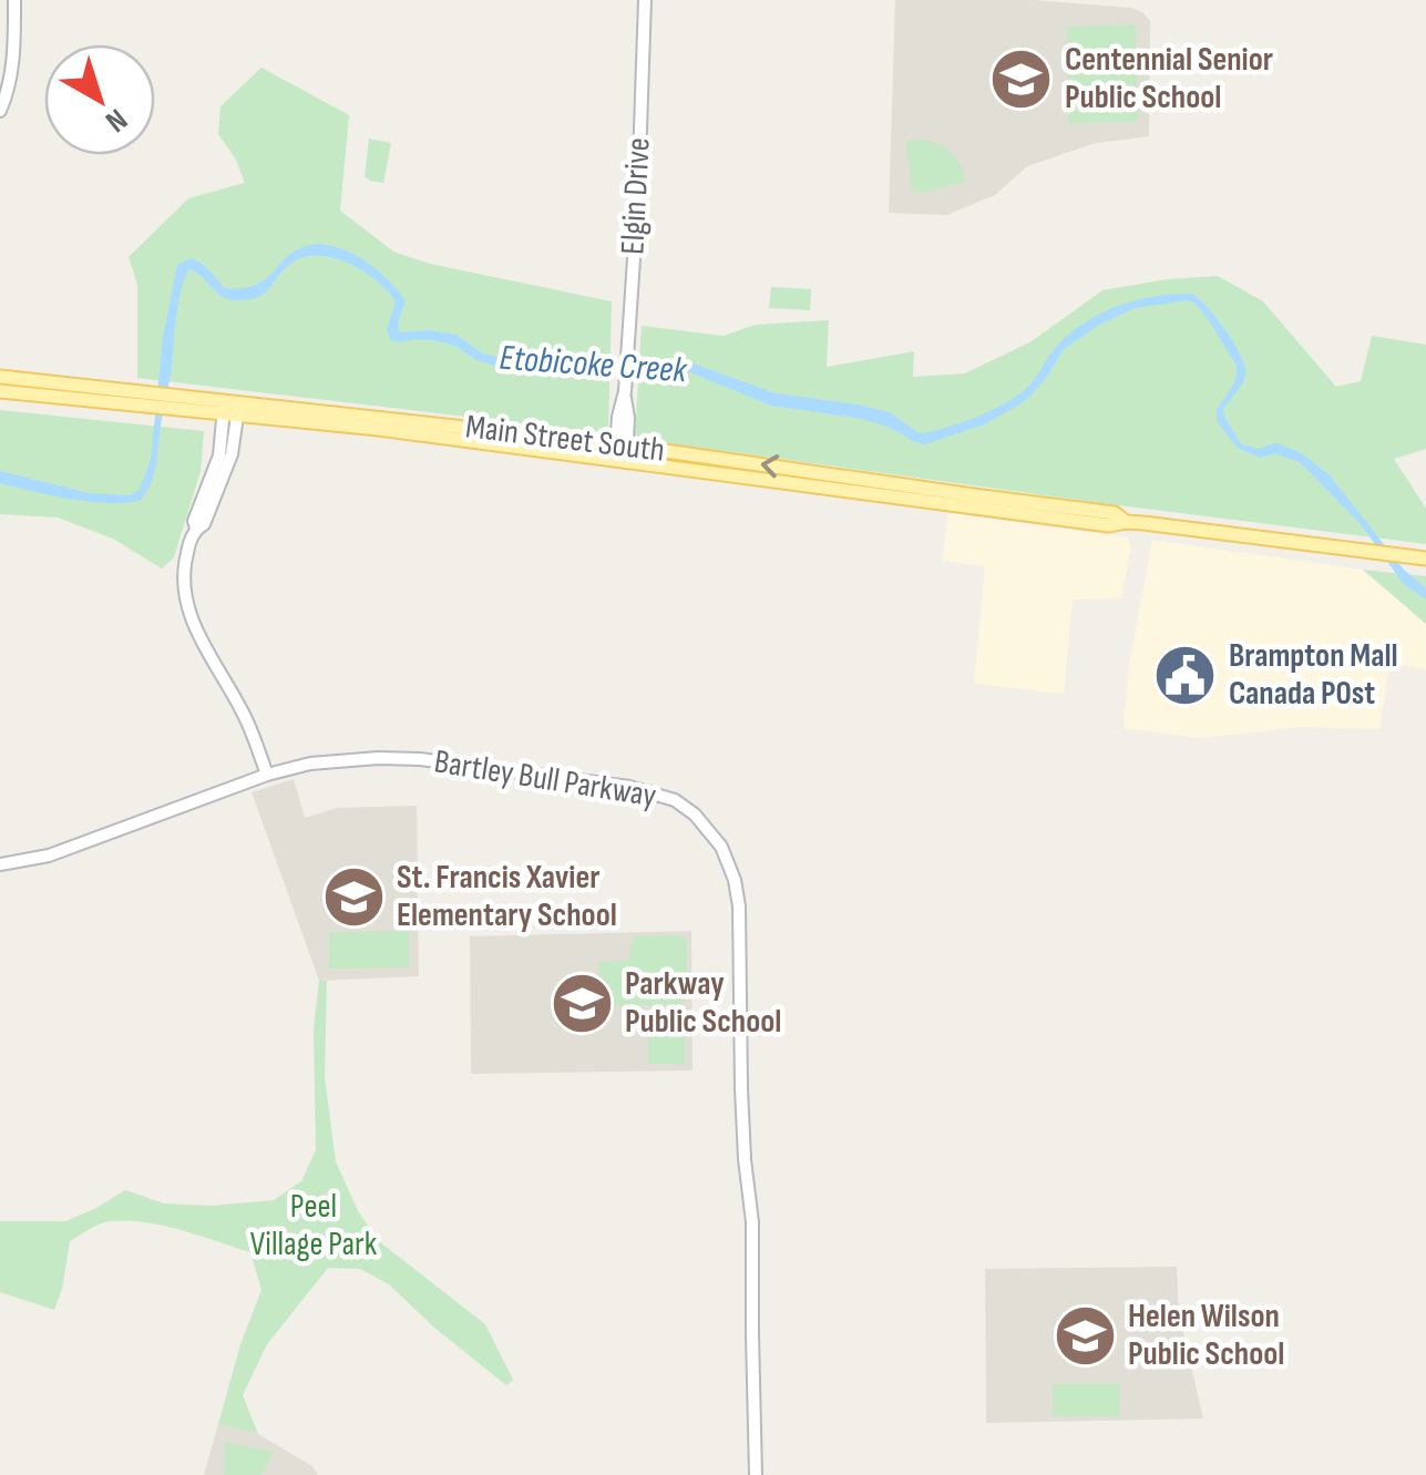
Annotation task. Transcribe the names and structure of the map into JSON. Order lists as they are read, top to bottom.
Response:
{
  "streets": {
    "main road": ["Main Street South"],
    "street": ["Elgin Drive", "Bartley Bull Parkway"]
  },
  "crossings": [
    ["Elgin Drive", "Main Street South"]
  ],
  "water": ["Etobicoke Creek"],
  "parks": ["Peel Village Park"],
  "places": {
    "school or university": [
      "Centennial Senior Public School",
      "St. Francis Xavier Elementary School",
      "Parkway Public School",
      "Helen Wilson Public School"
    ],
    "public building": ["Brampton Mall Canada P0st"]
  },
  "north": "bottom right"
}
